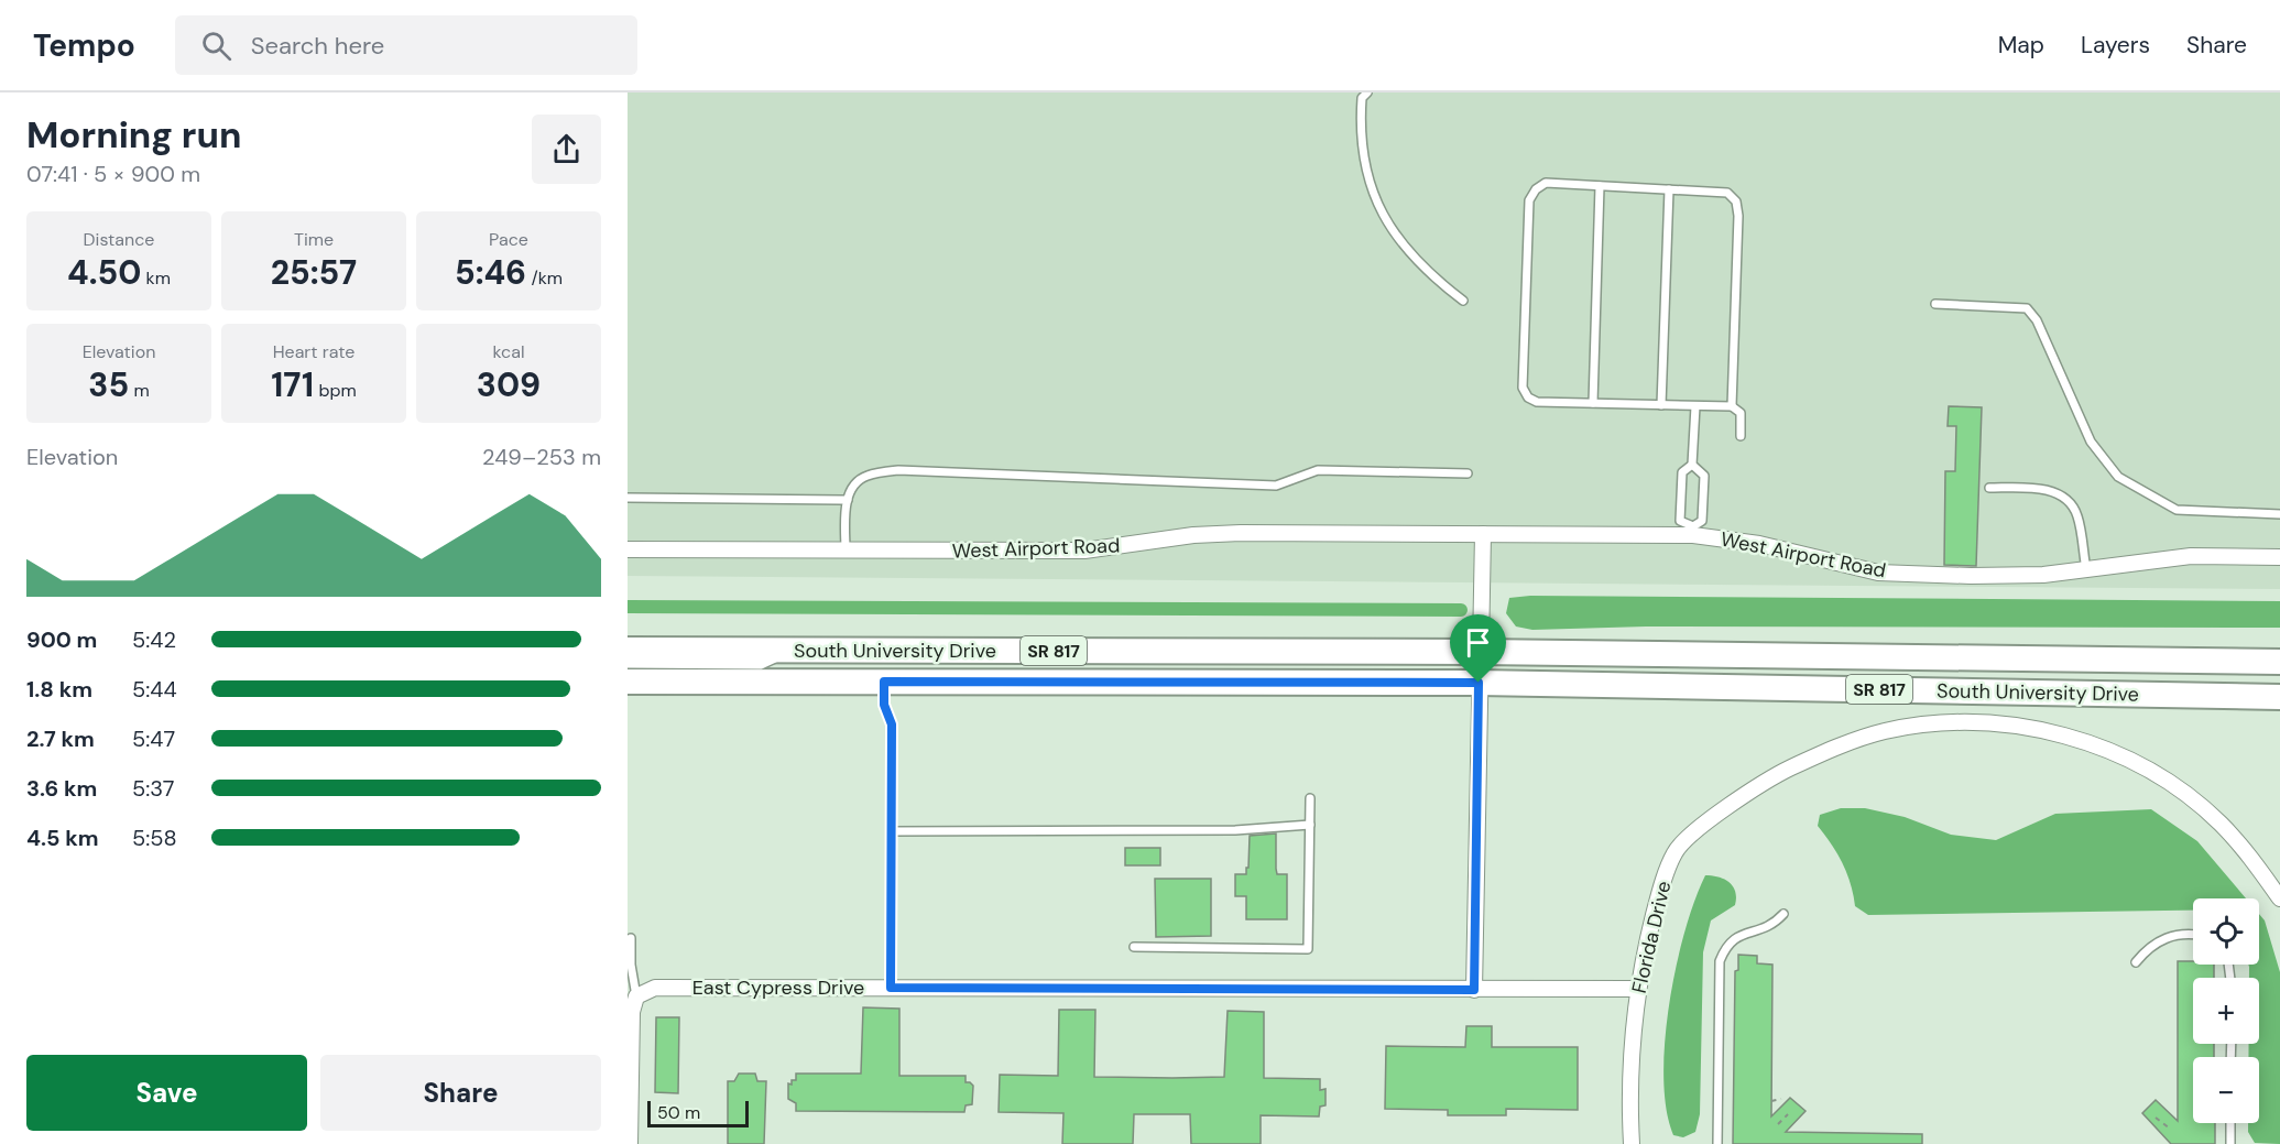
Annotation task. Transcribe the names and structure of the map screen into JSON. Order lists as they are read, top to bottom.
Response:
{
  "streets": {
    "main road": ["South University Drive", "SR 817"],
    "street": ["West Airport Road", "Florida Drive", "East Cypress Drive"]
  },
  "crossings": [
    ["Florida Drive", "East Cypress Drive"]
  ],
  "scale_bar": "50 m",
  "page": {
    "header": "Tempo",
    "search": "Search here",
    "nav": ["Map", "Layers", "Share"],
    "heading": ["Morning run", "07:41 · 5 × 900 m"],
    "stats": [
      ["Distance", "4.50 km"],
      ["Time", "25:57"],
      ["Pace", "5:46 /km"],
      ["Elevation", "35 m"],
      ["Heart rate", "171 bpm"],
      ["kcal", "309"]
    ],
    "chart": ["Elevation", "249–253 m"],
    "list": [
      {
        "name": "900 m",
        "note": "5:42"
      },
      {
        "name": "1.8 km",
        "note": "5:44"
      },
      {
        "name": "2.7 km",
        "note": "5:47"
      },
      {
        "name": "3.6 km",
        "note": "5:37"
      },
      {
        "name": "4.5 km",
        "note": "5:58"
      }
    ],
    "map_buttons": ["+", "−"],
    "buttons": ["Save", "Share"],
    "scale": "50 m"
  }
}
